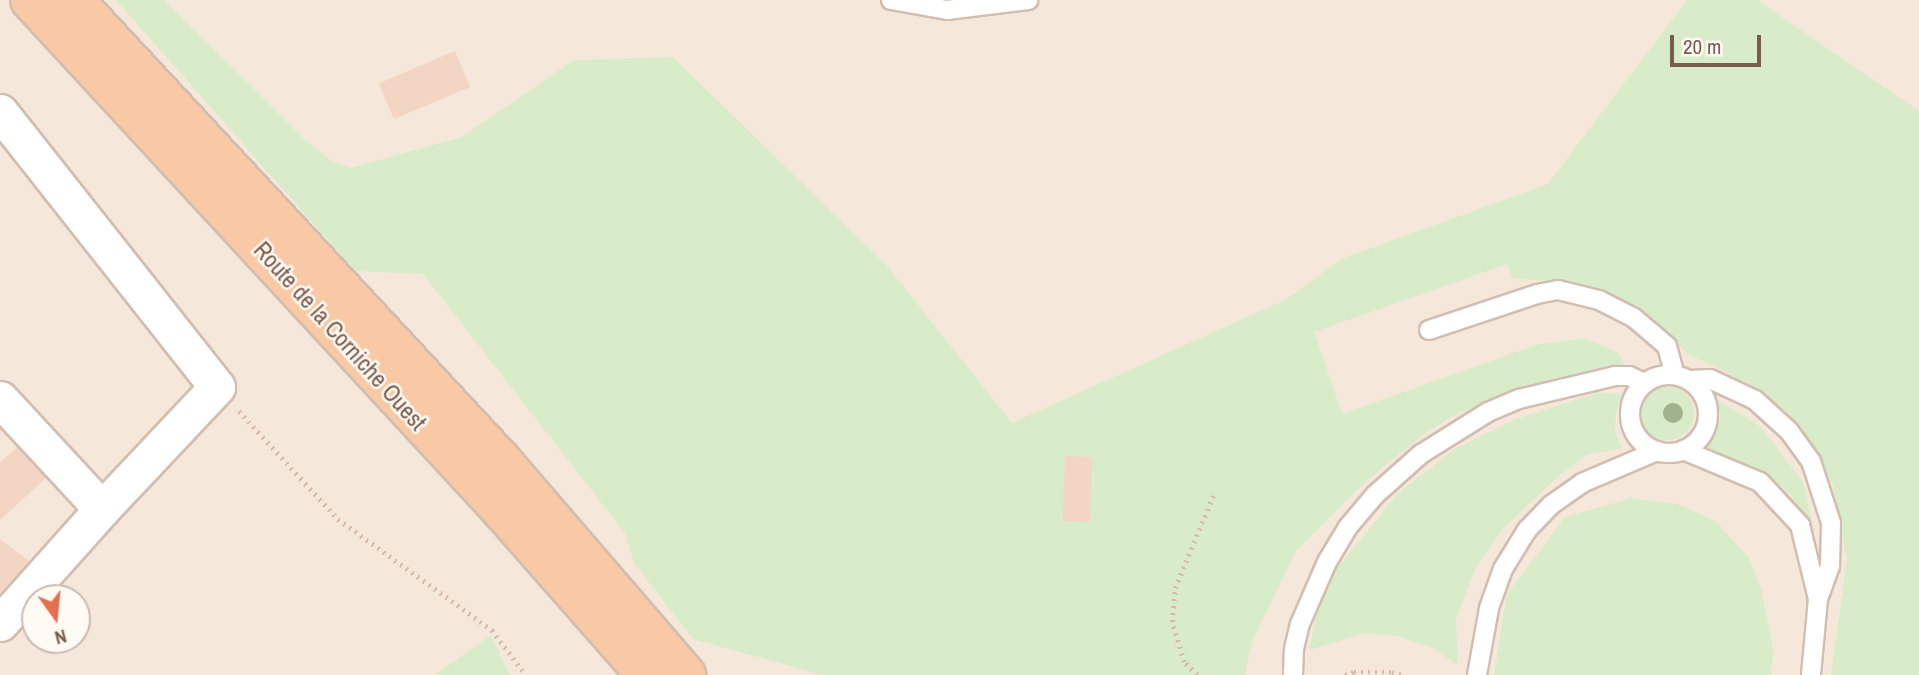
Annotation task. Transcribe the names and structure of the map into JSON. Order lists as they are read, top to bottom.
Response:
{
  "streets": {
    "highway": ["Route de la Corniche Ouest"]
  },
  "scale_bar": "20 m",
  "north": "bottom"
}
